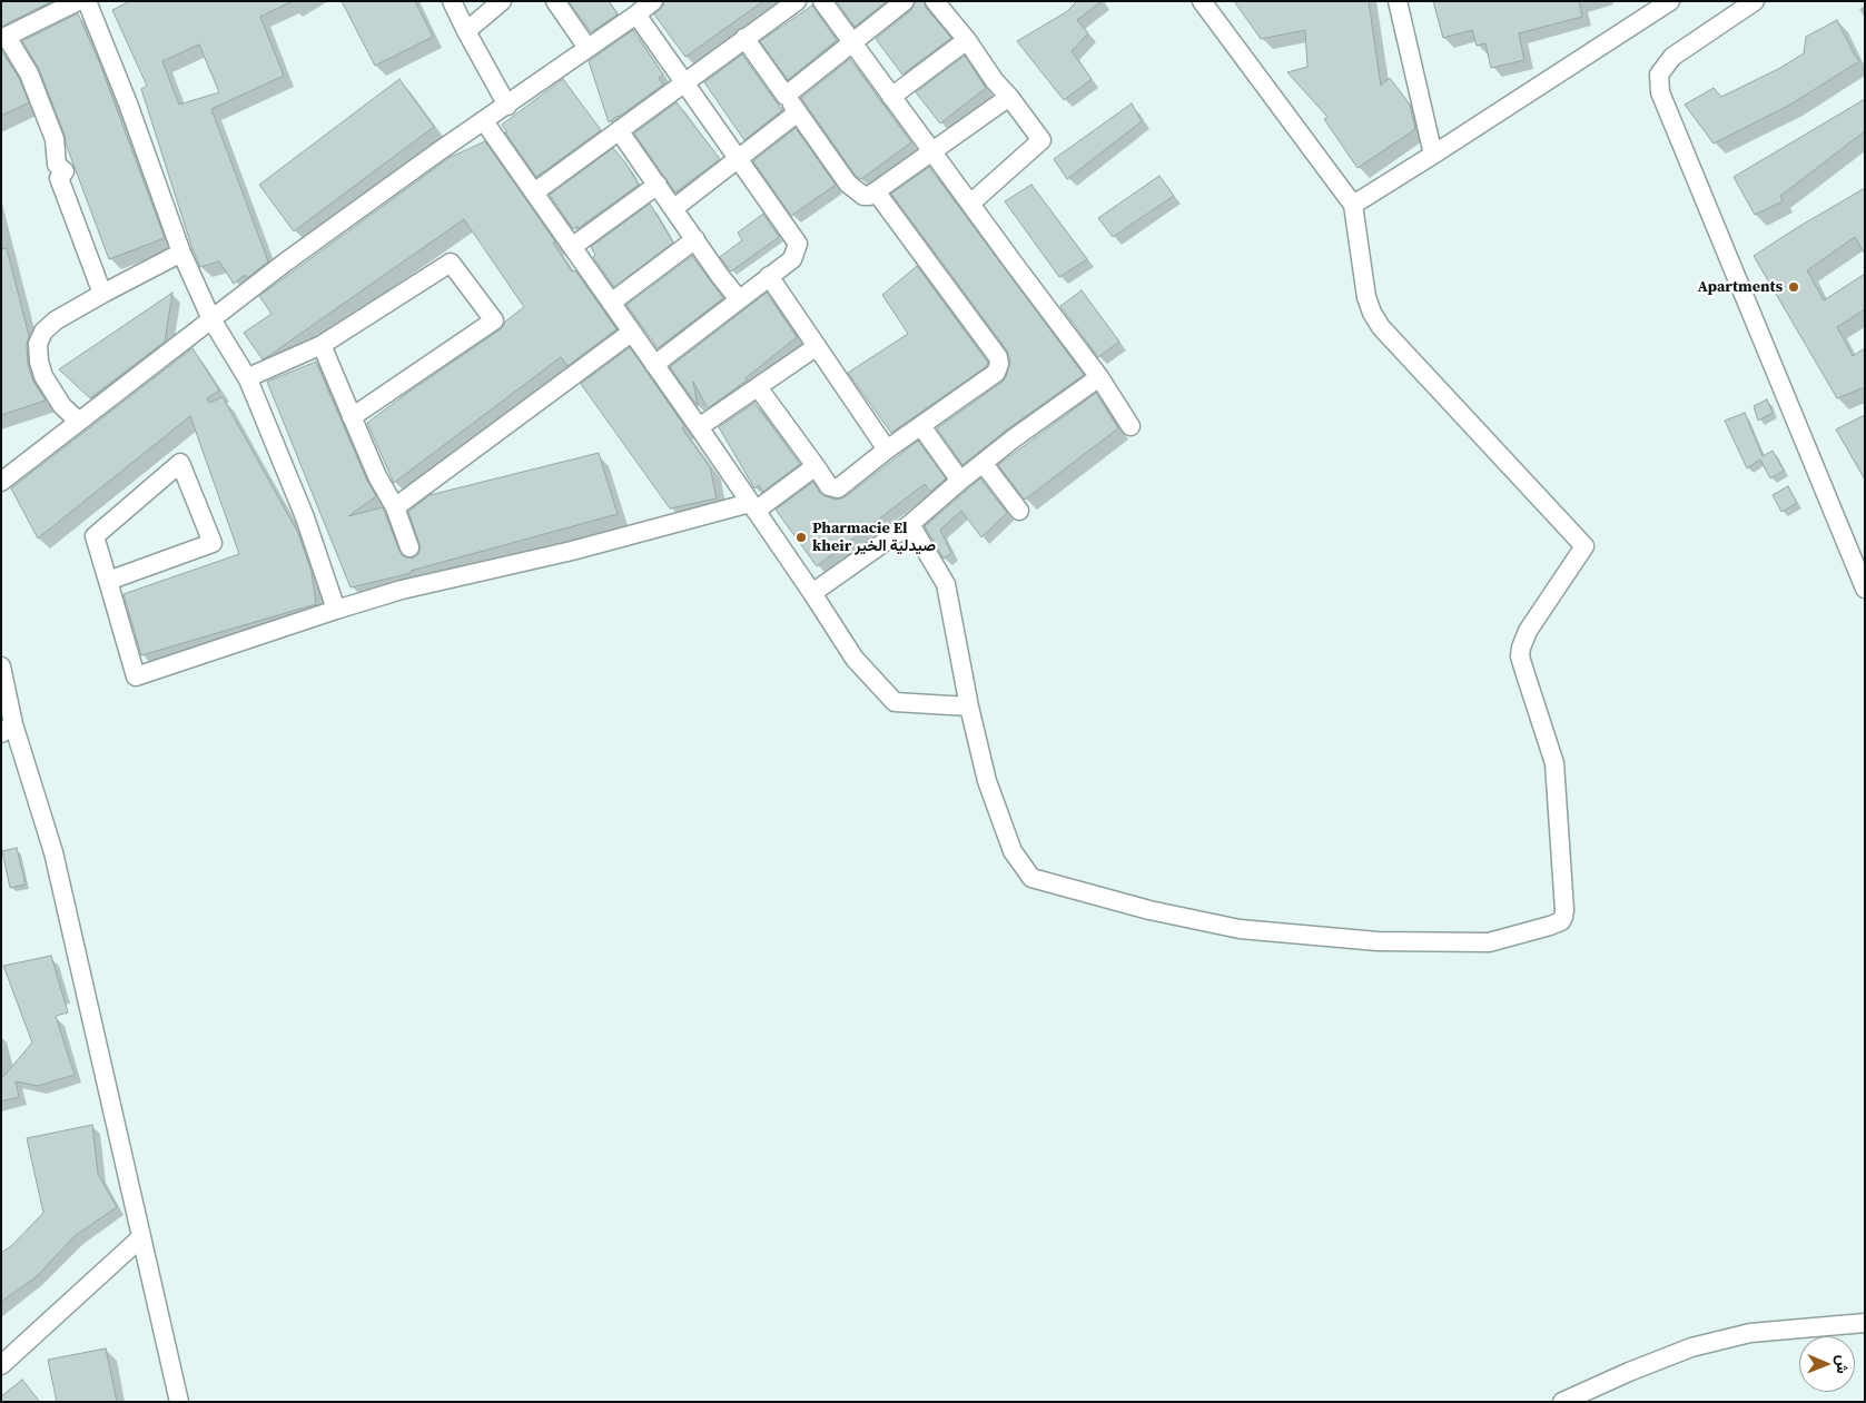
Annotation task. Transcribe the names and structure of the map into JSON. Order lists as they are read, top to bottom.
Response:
{
  "places": ["Apartments", "Pharmacie El kheir صيدلية الخير"],
  "north": "right"
}
